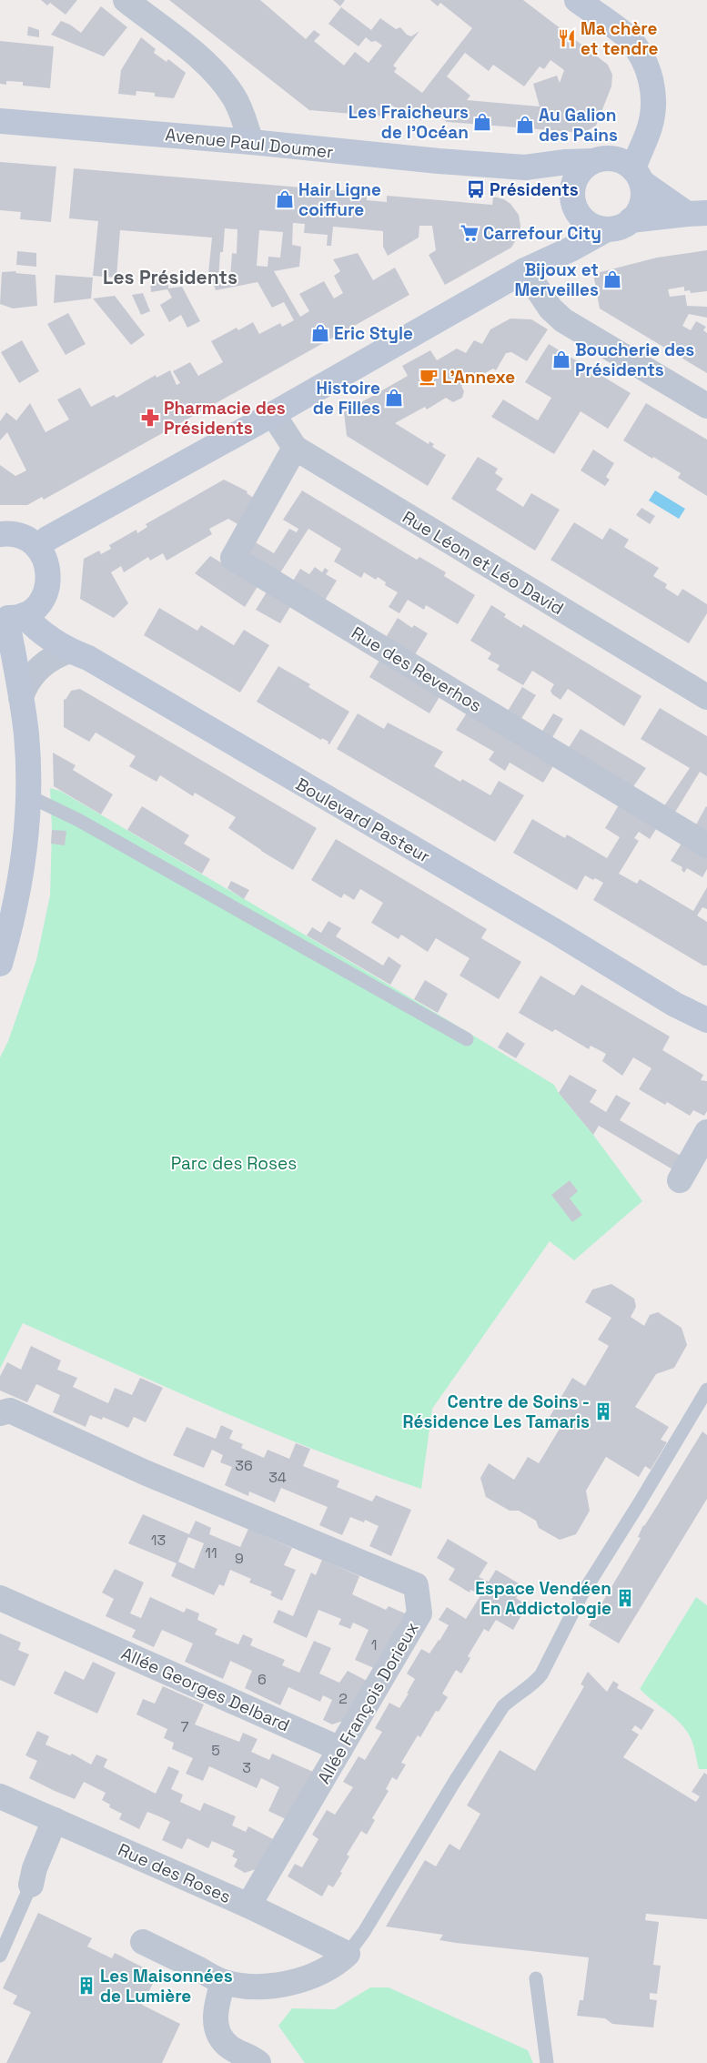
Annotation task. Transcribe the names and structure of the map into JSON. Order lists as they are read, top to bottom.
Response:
{
  "streets": {
    "street": [
      "Avenue Paul Doumer",
      "Rue Léon et Léo David",
      "Rue des Reverhos",
      "Boulevard Pasteur",
      "Allée Georges Delbard",
      "Allée François Dorieux",
      "Rue des Roses"
    ]
  },
  "crossings": [
    ["Rue Léon et Léo David", "Rue des Reverhos"],
    ["Allée Georges Delbard", "Allée François Dorieux"],
    ["Allée François Dorieux", "Rue des Roses"]
  ],
  "districts": ["Les Présidents"],
  "parks": ["Parc des Roses"],
  "places": {
    "restaurant": ["Ma chère et tendre"],
    "shop": [
      "Les Fraicheurs de l'Océan",
      "Au Galion des Pains",
      "Hair Ligne coiffure",
      "Bijoux et Merveilles",
      "Eric Style",
      "Boucherie des Présidents",
      "Histoire de Filles"
    ],
    "bus stop": ["Présidents"],
    "supermarket": ["Carrefour City"],
    "cafe": ["L'Annexe"],
    "pharmacy": ["Pharmacie des Présidents"],
    "building": ["Centre de Soins - Résidence Les Tamaris", "Espace Vendéen En Addictologie", "Les Maisonnées de Lumière"]
  },
  "house_numbers": [
    "36",
    "34",
    "13",
    "11",
    "9",
    "1",
    "6",
    "2",
    "7",
    "5",
    "3"
  ]
}
